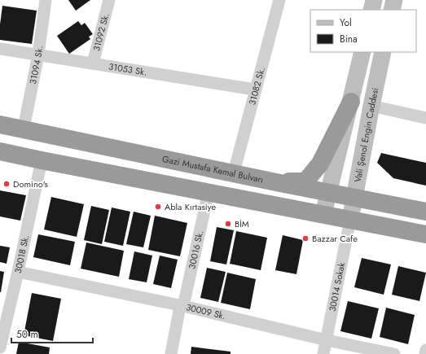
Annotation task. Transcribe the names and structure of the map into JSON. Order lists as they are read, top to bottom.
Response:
{
  "streets": {
    "highway": ["Gazi Mustafa Kemal Bulvarı"],
    "main road": ["Vali Şenol Engin Caddesi"],
    "street": [
      "31092 Sk.",
      "31094 Sk.",
      "31053 Sk.",
      "31082 Sk.",
      "30016 Sk.",
      "30018 Sk.",
      "30014 Sokak",
      "30009 Sk."
    ]
  },
  "crossings": [
    ["31092 Sk.", "31053 Sk."],
    ["31094 Sk.", "31053 Sk."],
    ["31094 Sk.", "Gazi Mustafa Kemal Bulvarı"],
    ["31053 Sk.", "31082 Sk."],
    ["31082 Sk.", "Gazi Mustafa Kemal Bulvarı"],
    ["Vali Şenol Engin Caddesi", "Gazi Mustafa Kemal Bulvarı"],
    ["Vali Şenol Engin Caddesi", "30014 Sokak"],
    ["30016 Sk.", "30009 Sk."],
    ["30018 Sk.", "30009 Sk."],
    ["30014 Sokak", "30009 Sk."]
  ],
  "places": [
    "Domino's",
    "Abla Kırtasiye",
    "BİM",
    "Bazzar Cafe"
  ],
  "legend": ["Yol", "Bina"],
  "scale_bar": "50 m"
}
